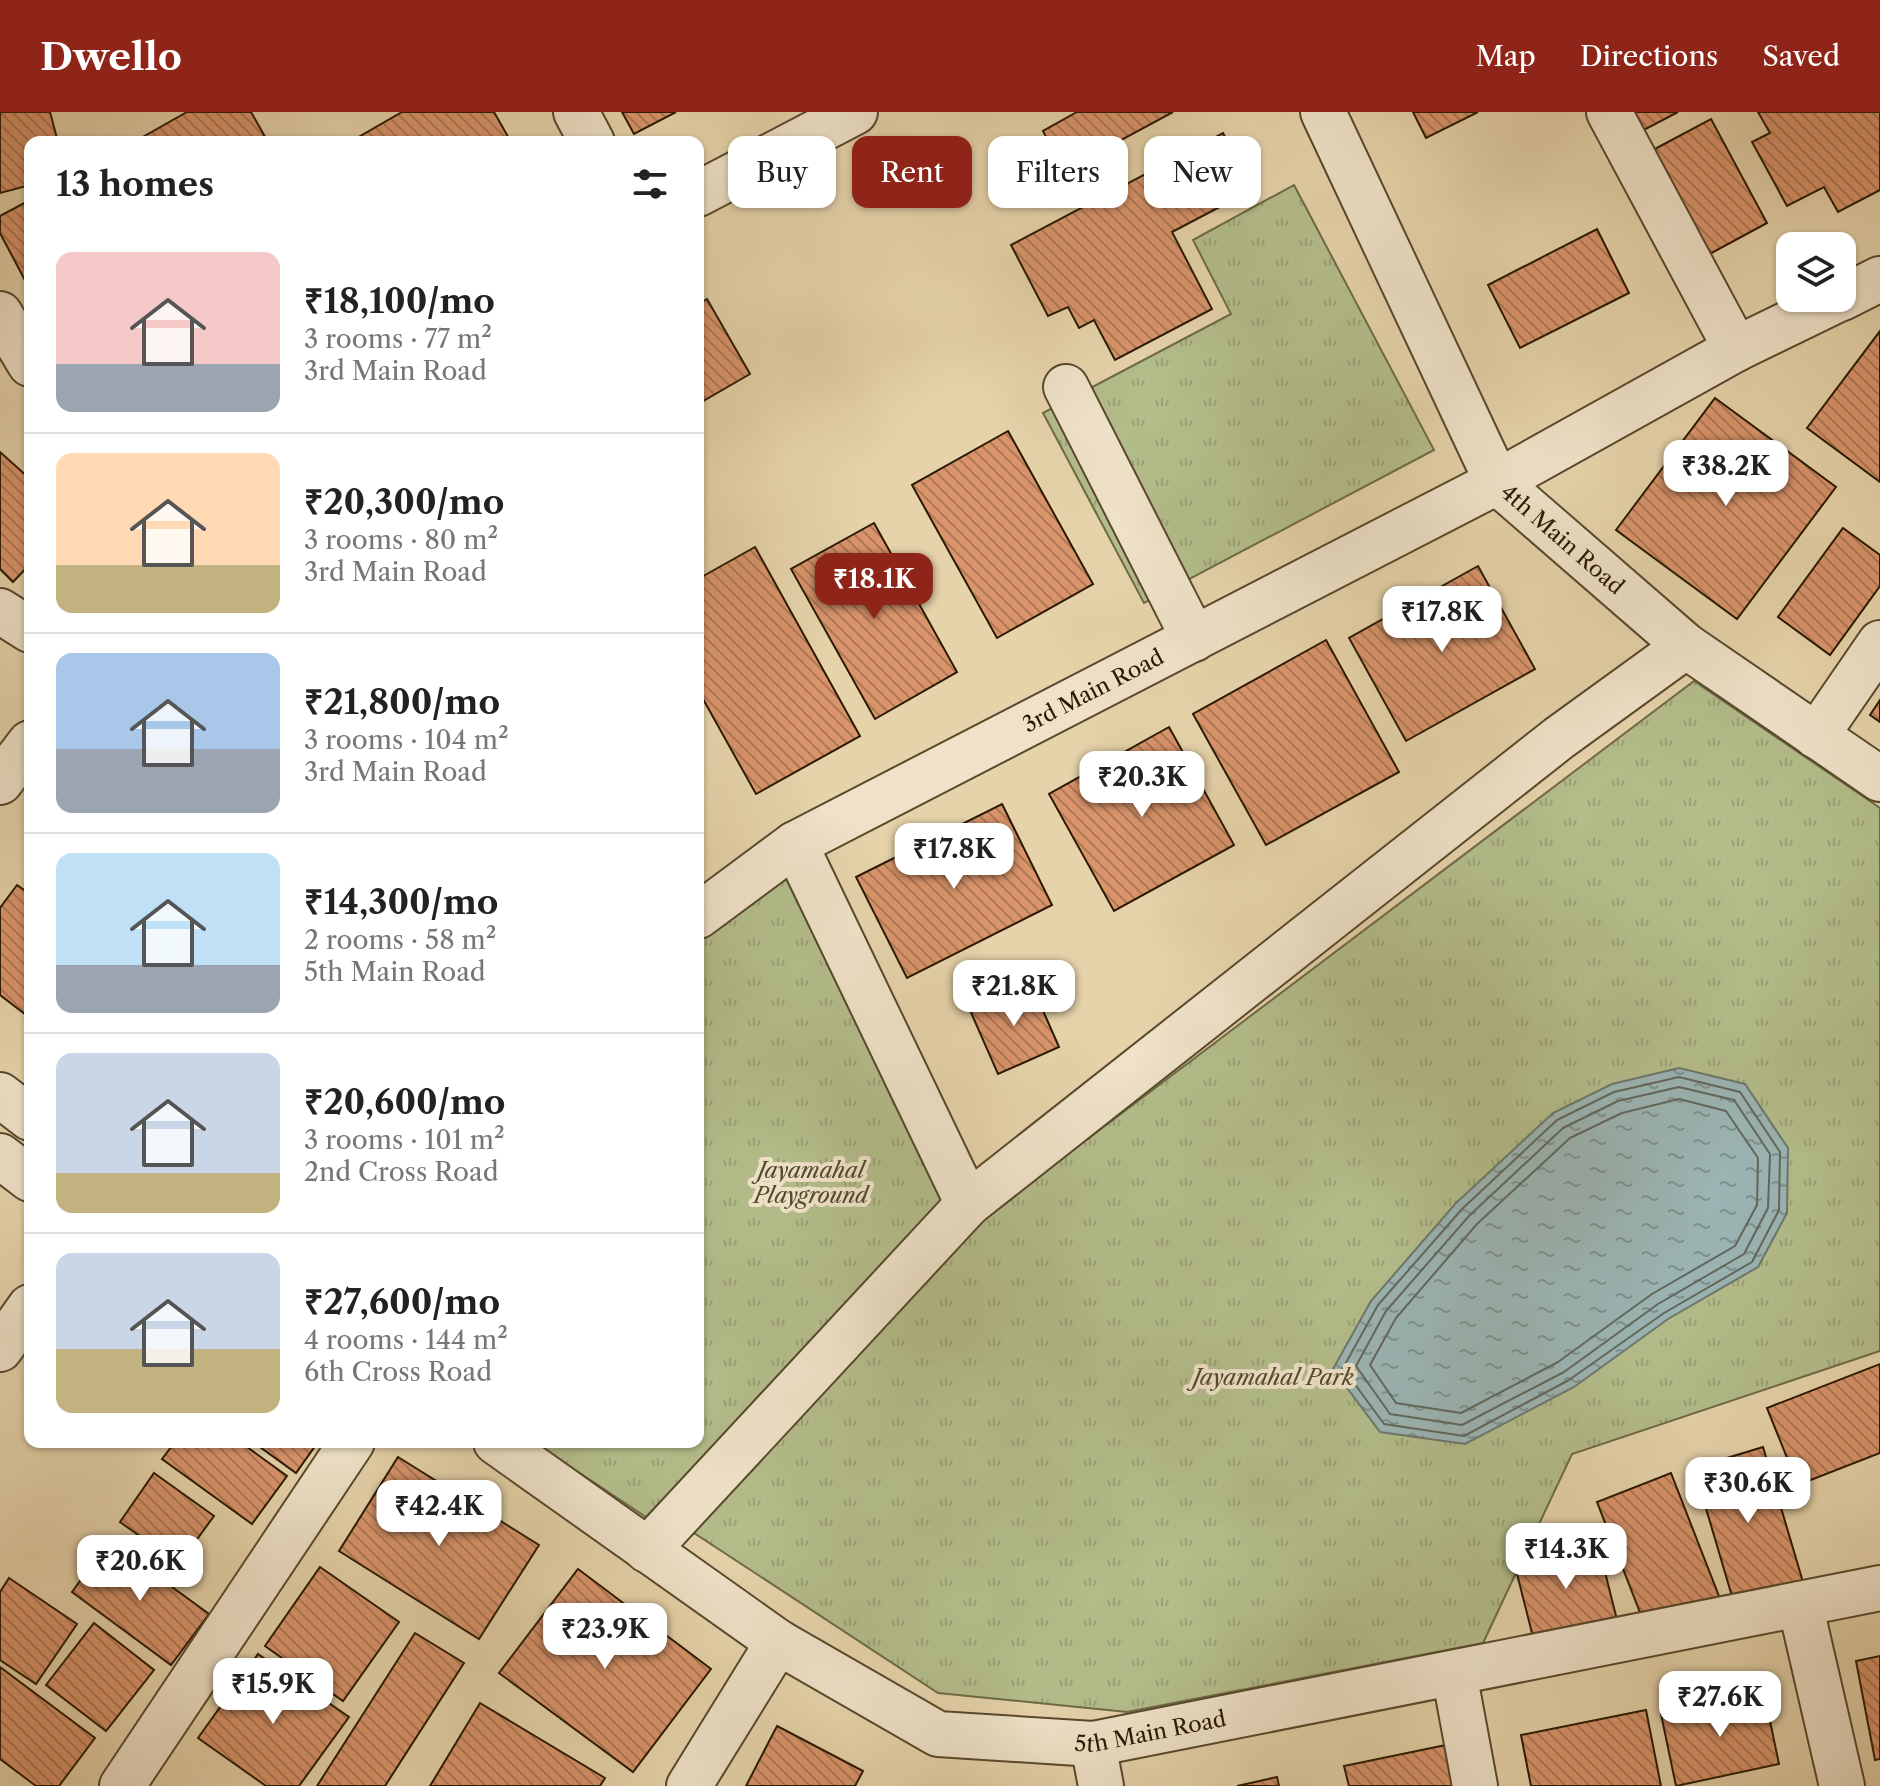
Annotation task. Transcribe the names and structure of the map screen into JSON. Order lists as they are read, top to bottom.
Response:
{
  "streets": {
    "street": ["4th Main Road", "3rd Main Road", "5th Main Road"]
  },
  "crossings": [
    ["4th Main Road", "3rd Main Road"]
  ],
  "parks": ["Jayamahal Playground", "Jayamahal Park"],
  "page": {
    "header": "Dwello",
    "nav": ["Map", "Directions", "Saved"],
    "chip": [
      "Buy",
      "Rent",
      "Filters",
      "New"
    ],
    "heading": "13 homes",
    "list": [
      {
        "name": "₹18,100/mo",
        "note": "3 rooms · 77 m² · 3rd Main Road"
      },
      {
        "name": "₹20,300/mo",
        "note": "3 rooms · 80 m² · 3rd Main Road"
      },
      {
        "name": "₹21,800/mo",
        "note": "3 rooms · 104 m² · 3rd Main Road"
      },
      {
        "name": "₹14,300/mo",
        "note": "2 rooms · 58 m² · 5th Main Road"
      },
      {
        "name": "₹20,600/mo",
        "note": "3 rooms · 101 m² · 2nd Cross Road"
      },
      {
        "name": "₹27,600/mo",
        "note": "4 rooms · 144 m² · 6th Cross Road"
      }
    ],
    "price": [
      "₹38.2K",
      "₹18.1K",
      "₹17.8K",
      "₹20.3K",
      "₹17.8K",
      "₹21.8K",
      "₹30.6K",
      "₹42.4K",
      "₹14.3K",
      "₹20.6K",
      "₹23.9K",
      "₹15.9K",
      "₹27.6K"
    ]
  }
}
